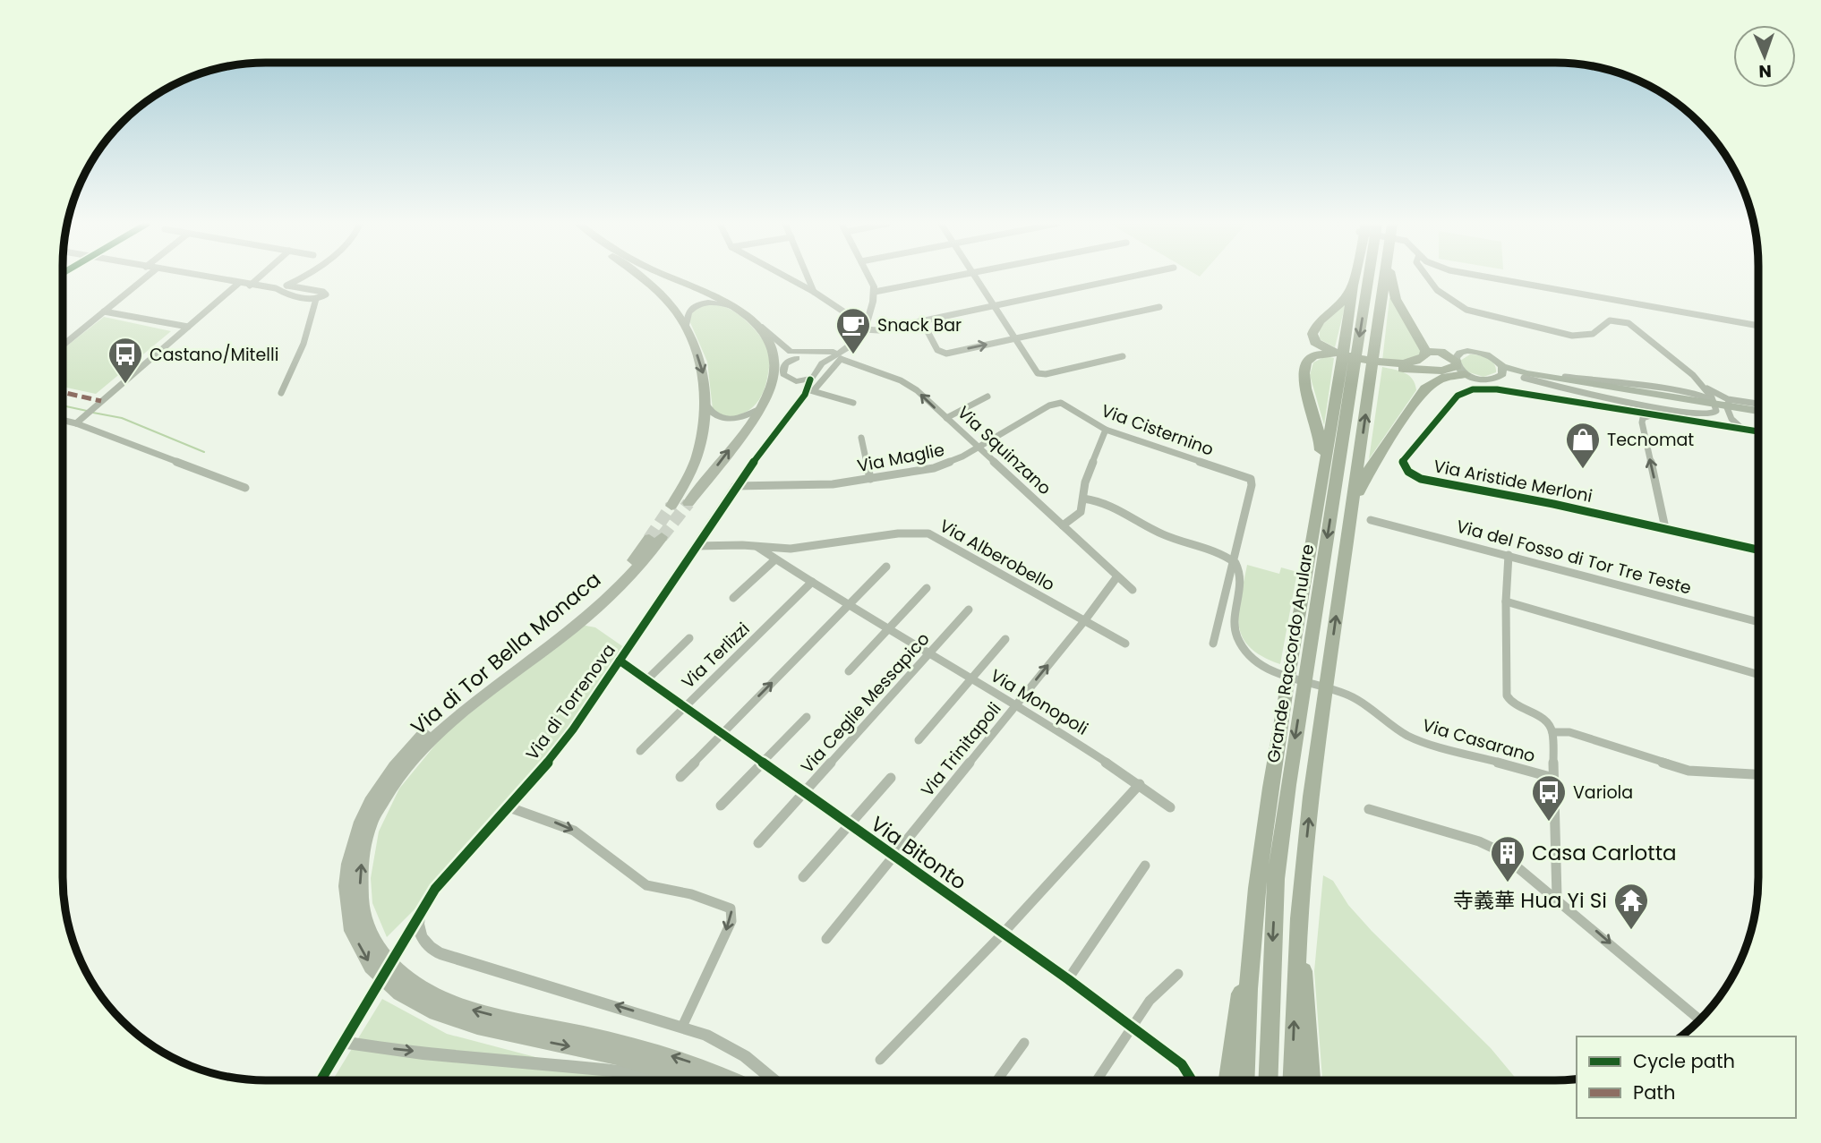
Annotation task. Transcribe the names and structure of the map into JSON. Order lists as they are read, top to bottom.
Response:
{
  "streets": {
    "highway": ["Grande Raccordo Anulare"],
    "main road": ["Via di Tor Bella Monaca"],
    "street": [
      "Via Cisternino",
      "Via Squinzano",
      "Via Maglie",
      "Via Aristide Merloni",
      "Via Alberobello",
      "Via del Fosso di Tor Tre Teste",
      "Via Terlizzi",
      "Via di Torrenova",
      "Via Monopoli",
      "Via Ceglie Messapico",
      "Via Casarano",
      "Via Trinitapoli",
      "Via Bitonto"
    ]
  },
  "crossings": [
    ["Via Cisternino", "Via Maglie"],
    ["Via Cisternino", "Via Casarano"],
    ["Via Squinzano", "Via Maglie"],
    ["Via Squinzano", "Via di Torrenova"],
    ["Via Squinzano", "Via Trinitapoli"],
    ["Via Maglie", "Via di Torrenova"],
    ["Via Alberobello", "Via di Torrenova"],
    ["Via Alberobello", "Via Monopoli"],
    ["Via Alberobello", "Via Trinitapoli"],
    ["Via Terlizzi", "Via Monopoli"],
    ["Via Terlizzi", "Via Bitonto"],
    ["Via di Torrenova", "Via Bitonto"],
    ["Via Monopoli", "Via Ceglie Messapico"],
    ["Via Monopoli", "Via Trinitapoli"],
    ["Via Ceglie Messapico", "Via Bitonto"],
    ["Via Trinitapoli", "Via Bitonto"]
  ],
  "places": {
    "cafe": ["Snack Bar"],
    "bus stop": ["Castano/Mitelli", "Variola"],
    "shop": ["Tecnomat"],
    "building": ["Casa Carlotta"],
    "temple": ["寺義華 Hua Yi Si"]
  },
  "legend": ["Cycle path", "Path"],
  "north": "bottom"
}
